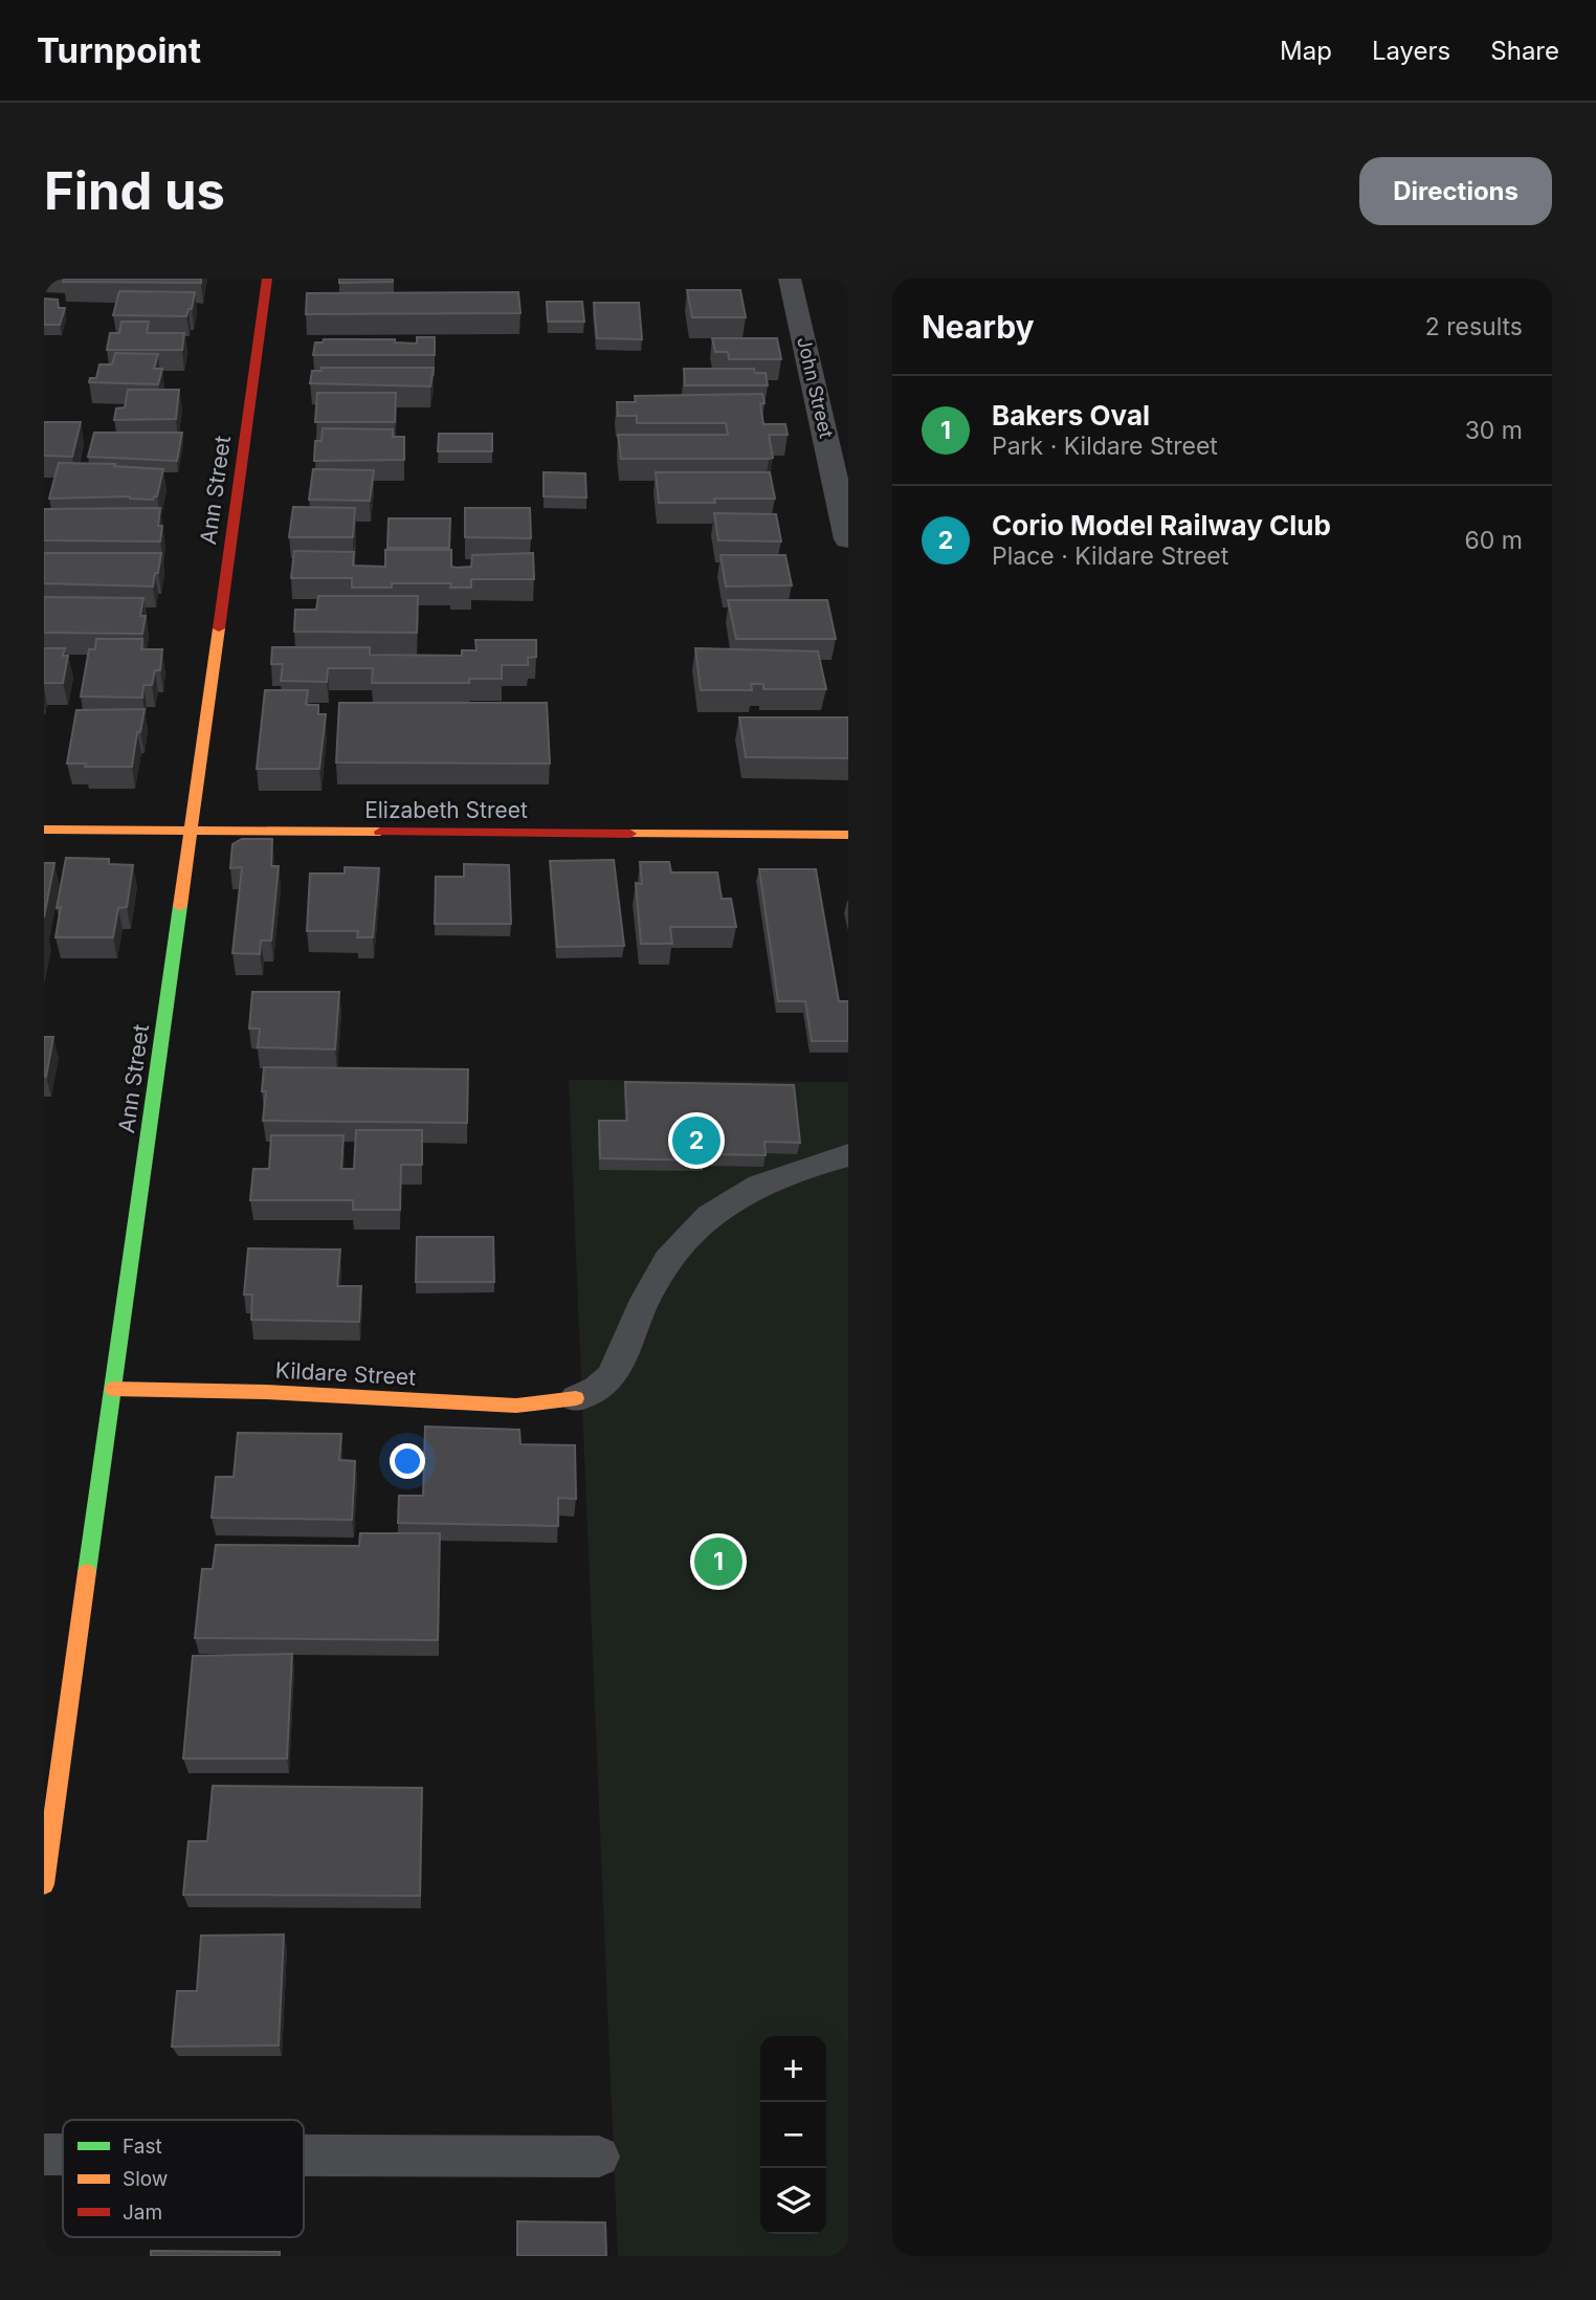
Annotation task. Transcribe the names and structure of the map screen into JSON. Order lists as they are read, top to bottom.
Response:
{
  "streets": {
    "street": [
      "John Street",
      "Ann Street",
      "Elizabeth Street",
      "Kildare Street"
    ]
  },
  "crossings": [
    ["Ann Street", "Elizabeth Street"],
    ["Ann Street", "Kildare Street"]
  ],
  "legend": ["Fast", "Slow", "Jam"],
  "page": {
    "header": "Turnpoint",
    "nav": ["Map", "Layers", "Share"],
    "buttons": "Directions",
    "title": "Find us",
    "heading": ["Nearby", "2 results"],
    "list": [
      {
        "mark": "1",
        "name": "Bakers Oval",
        "note": "Park · Kildare Street",
        "value": "30 m"
      },
      {
        "mark": "2",
        "name": "Corio Model Railway Club",
        "note": "Place · Kildare Street",
        "value": "60 m"
      }
    ],
    "pins": ["2", "1"],
    "map_buttons": ["+", "−"]
  }
}
